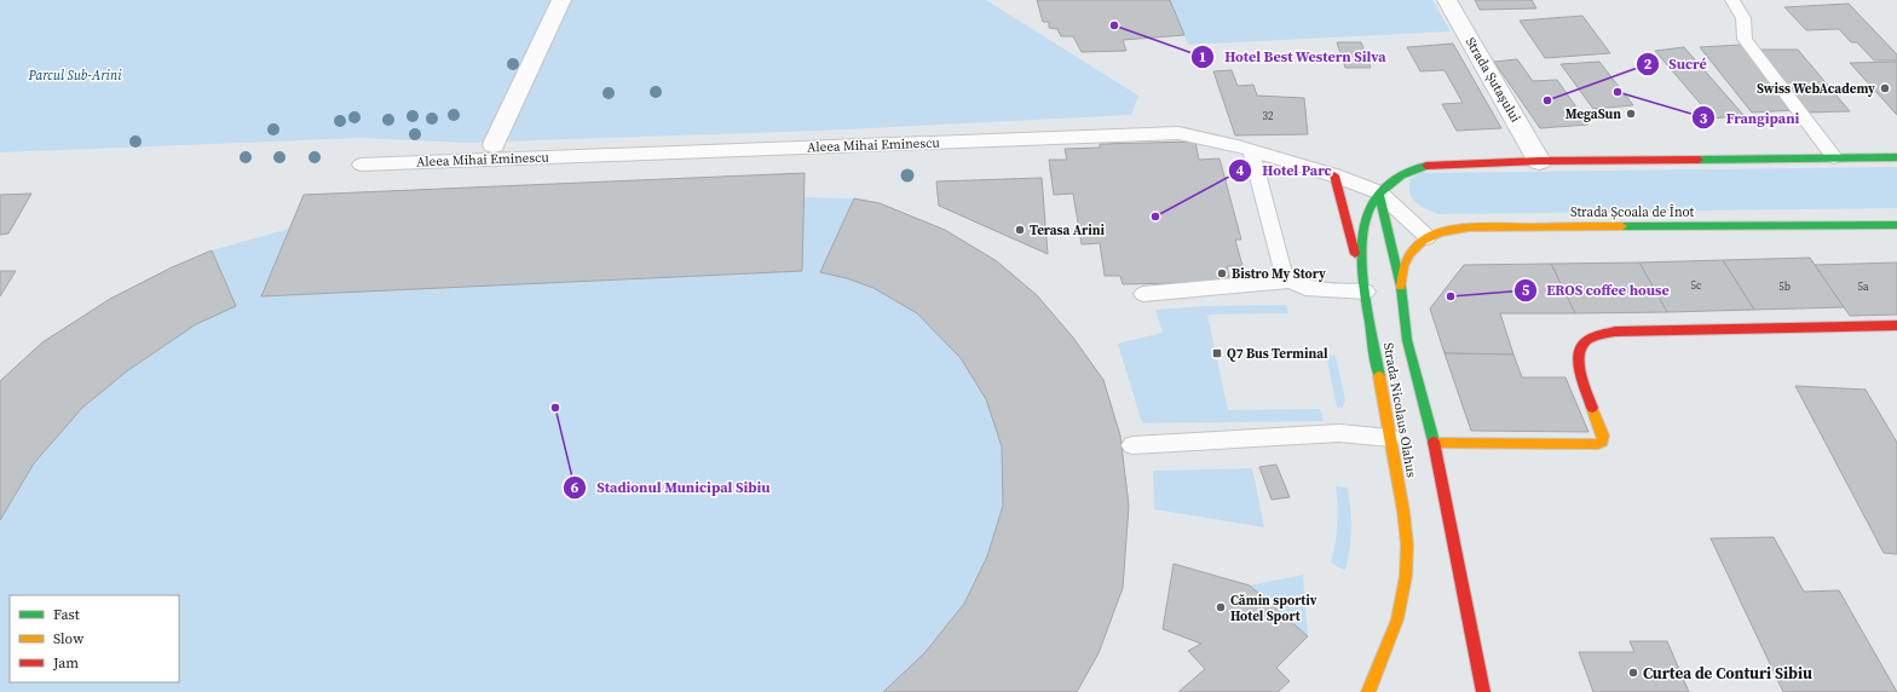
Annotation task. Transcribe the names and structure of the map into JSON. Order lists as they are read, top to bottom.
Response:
{
  "streets": {
    "street": ["Strada Șutașului", "Strada Școala de Înot", "Strada Nicolaus Olahus"],
    "lane": ["Aleea Mihai Eminescu"]
  },
  "crossings": [
    ["Strada Șutașului", "Strada Nicolaus Olahus"],
    ["Aleea Mihai Eminescu", "Strada Nicolaus Olahus"],
    ["Strada Școala de Înot", "Strada Nicolaus Olahus"]
  ],
  "parks": ["Parcul Sub-Arini"],
  "places": {
    "other": [
      "Hotel Best Western Silva",
      "Swiss WebAcademy",
      "Frangipani",
      "Sucré",
      "MegaSun",
      "Hotel Parc",
      "Terasa Arini",
      "Bistro My Story",
      "EROS coffee house",
      "Stadionul Municipal Sibiu",
      "Cămin sportiv Hotel Sport",
      "Curtea de Conturi Sibiu"
    ],
    "transit": ["Q7 Bus Terminal"]
  },
  "house_numbers": [
    "32",
    "5c",
    "5b",
    "5a"
  ],
  "legend": ["Fast", "Slow", "Jam"]
}
